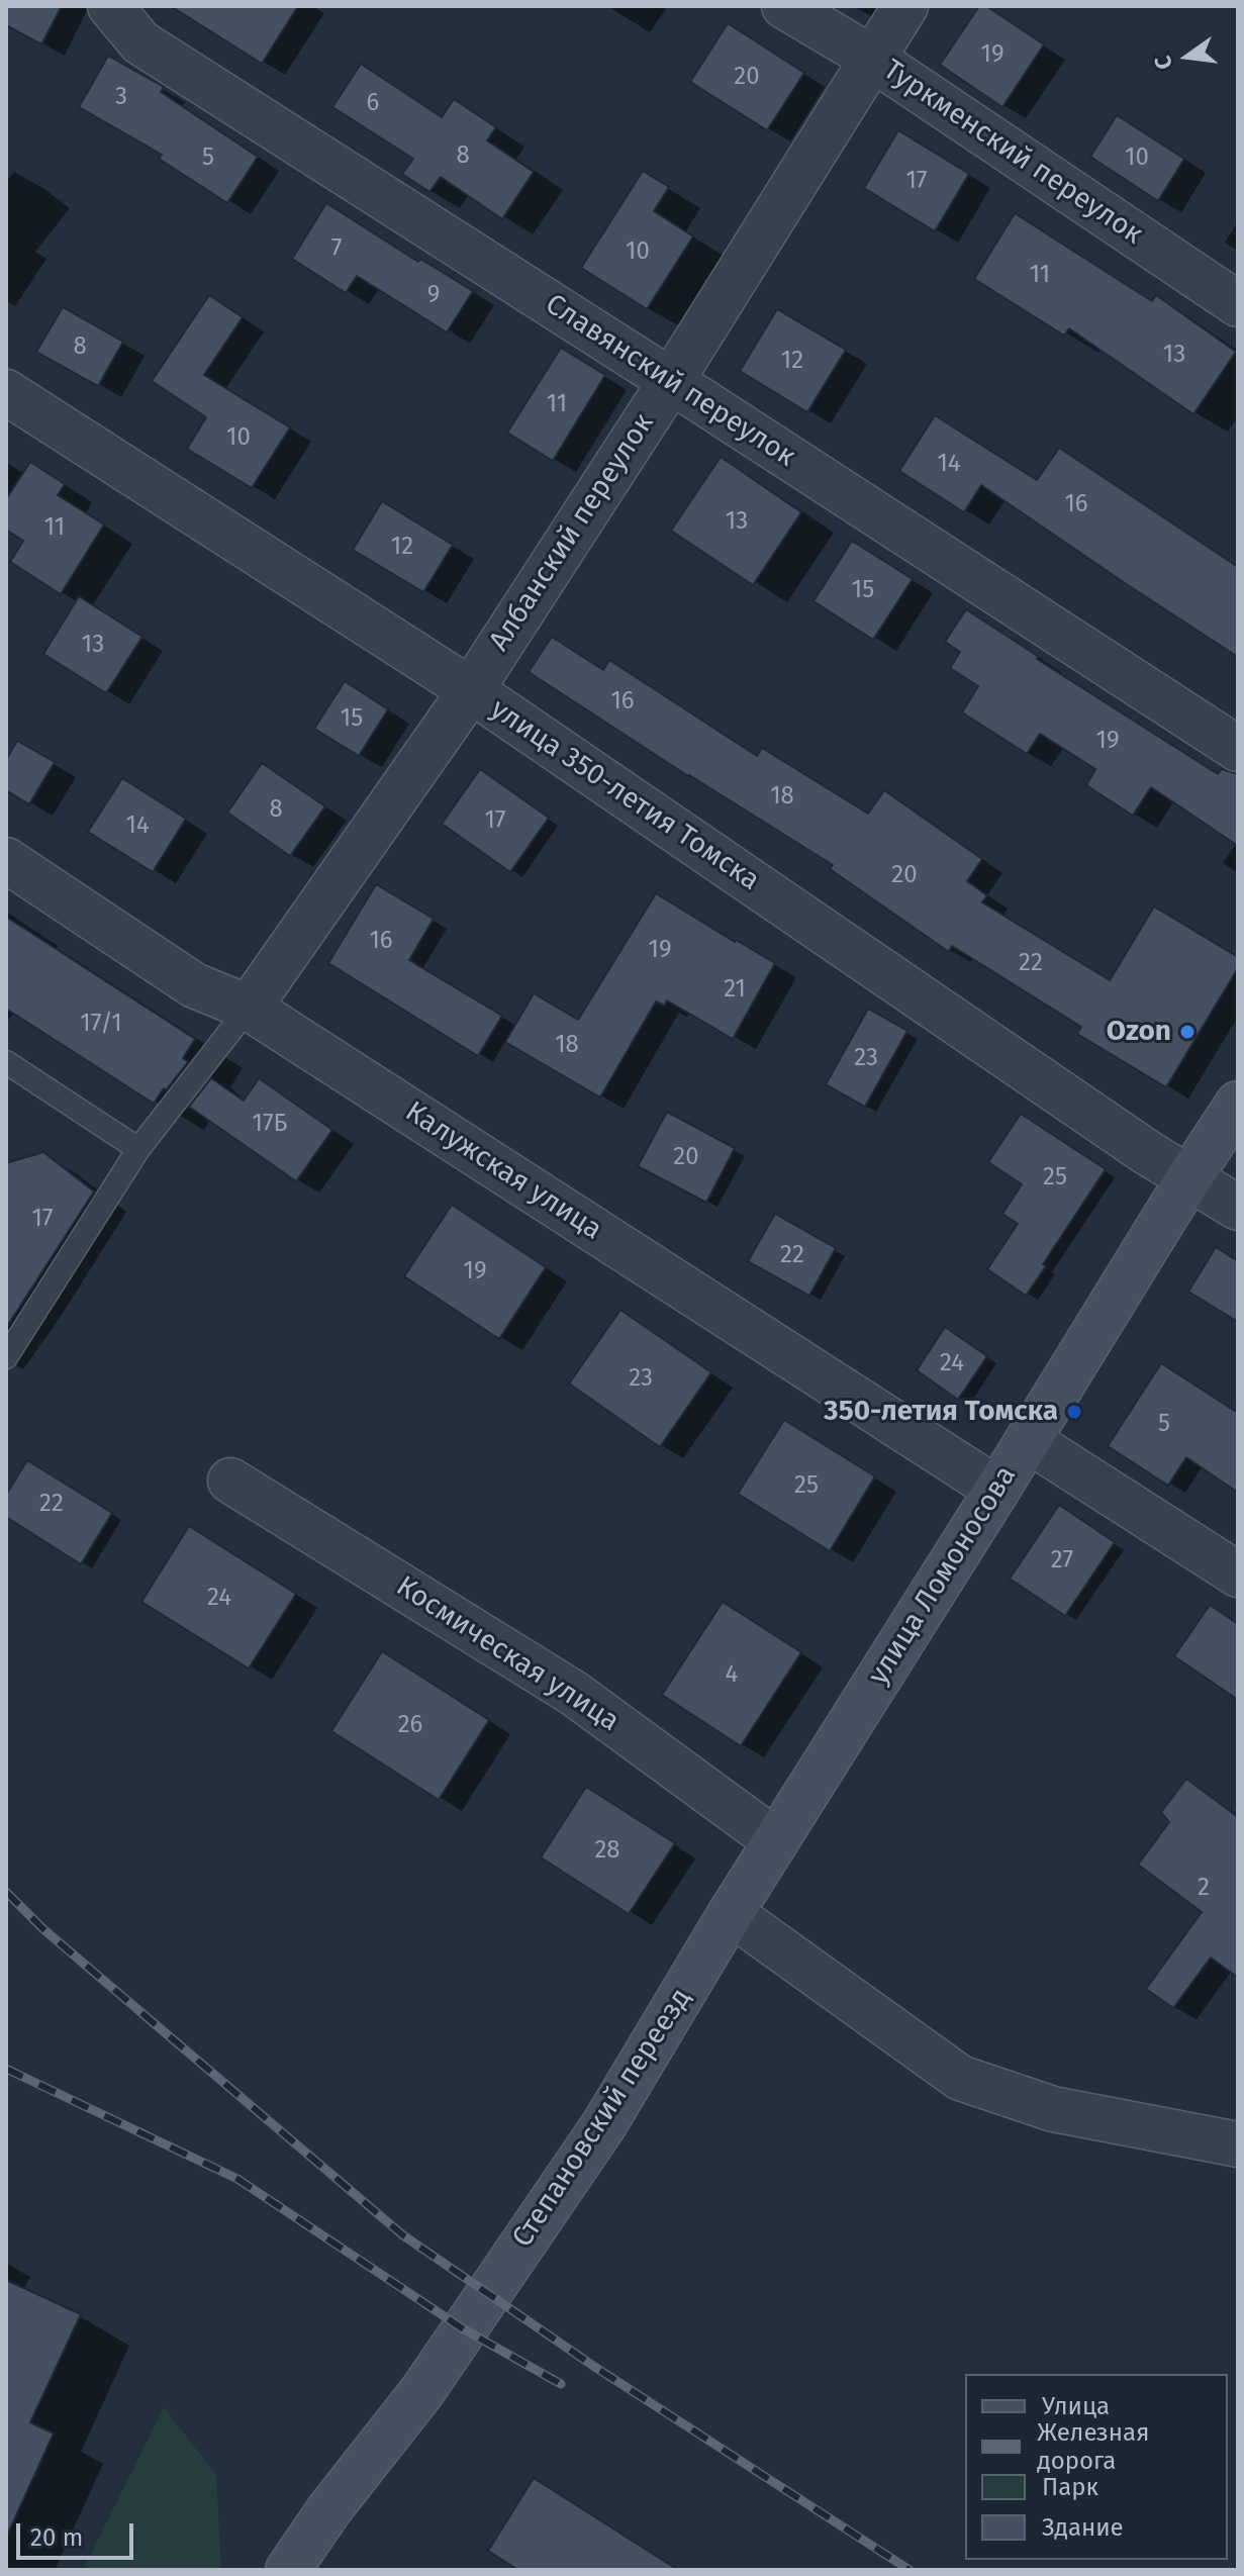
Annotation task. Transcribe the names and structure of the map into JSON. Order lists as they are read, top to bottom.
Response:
{
  "streets": {
    "street": [
      "Туркменский переулок",
      "Славянский переулок",
      "Албанский переулок",
      "улица 350-летия Томска",
      "Калужская улица",
      "улица Ломоносова",
      "Космическая улица",
      "Степановский переезд"
    ]
  },
  "crossings": [
    ["Туркменский переулок", "Албанский переулок"],
    ["Славянский переулок", "Албанский переулок"],
    ["Албанский переулок", "улица 350-летия Томска"],
    ["Албанский переулок", "Калужская улица"],
    ["улица 350-летия Томска", "улица Ломоносова"],
    ["Калужская улица", "улица Ломоносова"],
    ["улица Ломоносова", "Космическая улица"],
    ["улица Ломоносова", "Степановский переезд"],
    ["Космическая улица", "Степановский переезд"]
  ],
  "places": ["Ozon", "350-летия Томска"],
  "house_numbers": [
    "19",
    "20",
    "3",
    "6",
    "8",
    "5",
    "10",
    "17",
    "7",
    "10",
    "11",
    "9",
    "8",
    "13",
    "12",
    "11",
    "10",
    "14",
    "16",
    "13",
    "11",
    "12",
    "15",
    "13",
    "16",
    "15",
    "19",
    "18",
    "8",
    "17",
    "14",
    "20",
    "16",
    "19",
    "22",
    "21",
    "17/1",
    "18",
    "23",
    "17Б",
    "20",
    "25",
    "17",
    "22",
    "19",
    "24",
    "23",
    "5",
    "25",
    "22",
    "27",
    "24",
    "4",
    "26",
    "28",
    "2"
  ],
  "legend": [
    "Улица",
    "Железная дорога",
    "Парк",
    "Здание"
  ],
  "scale_bar": "20 m",
  "north": "left"
}
